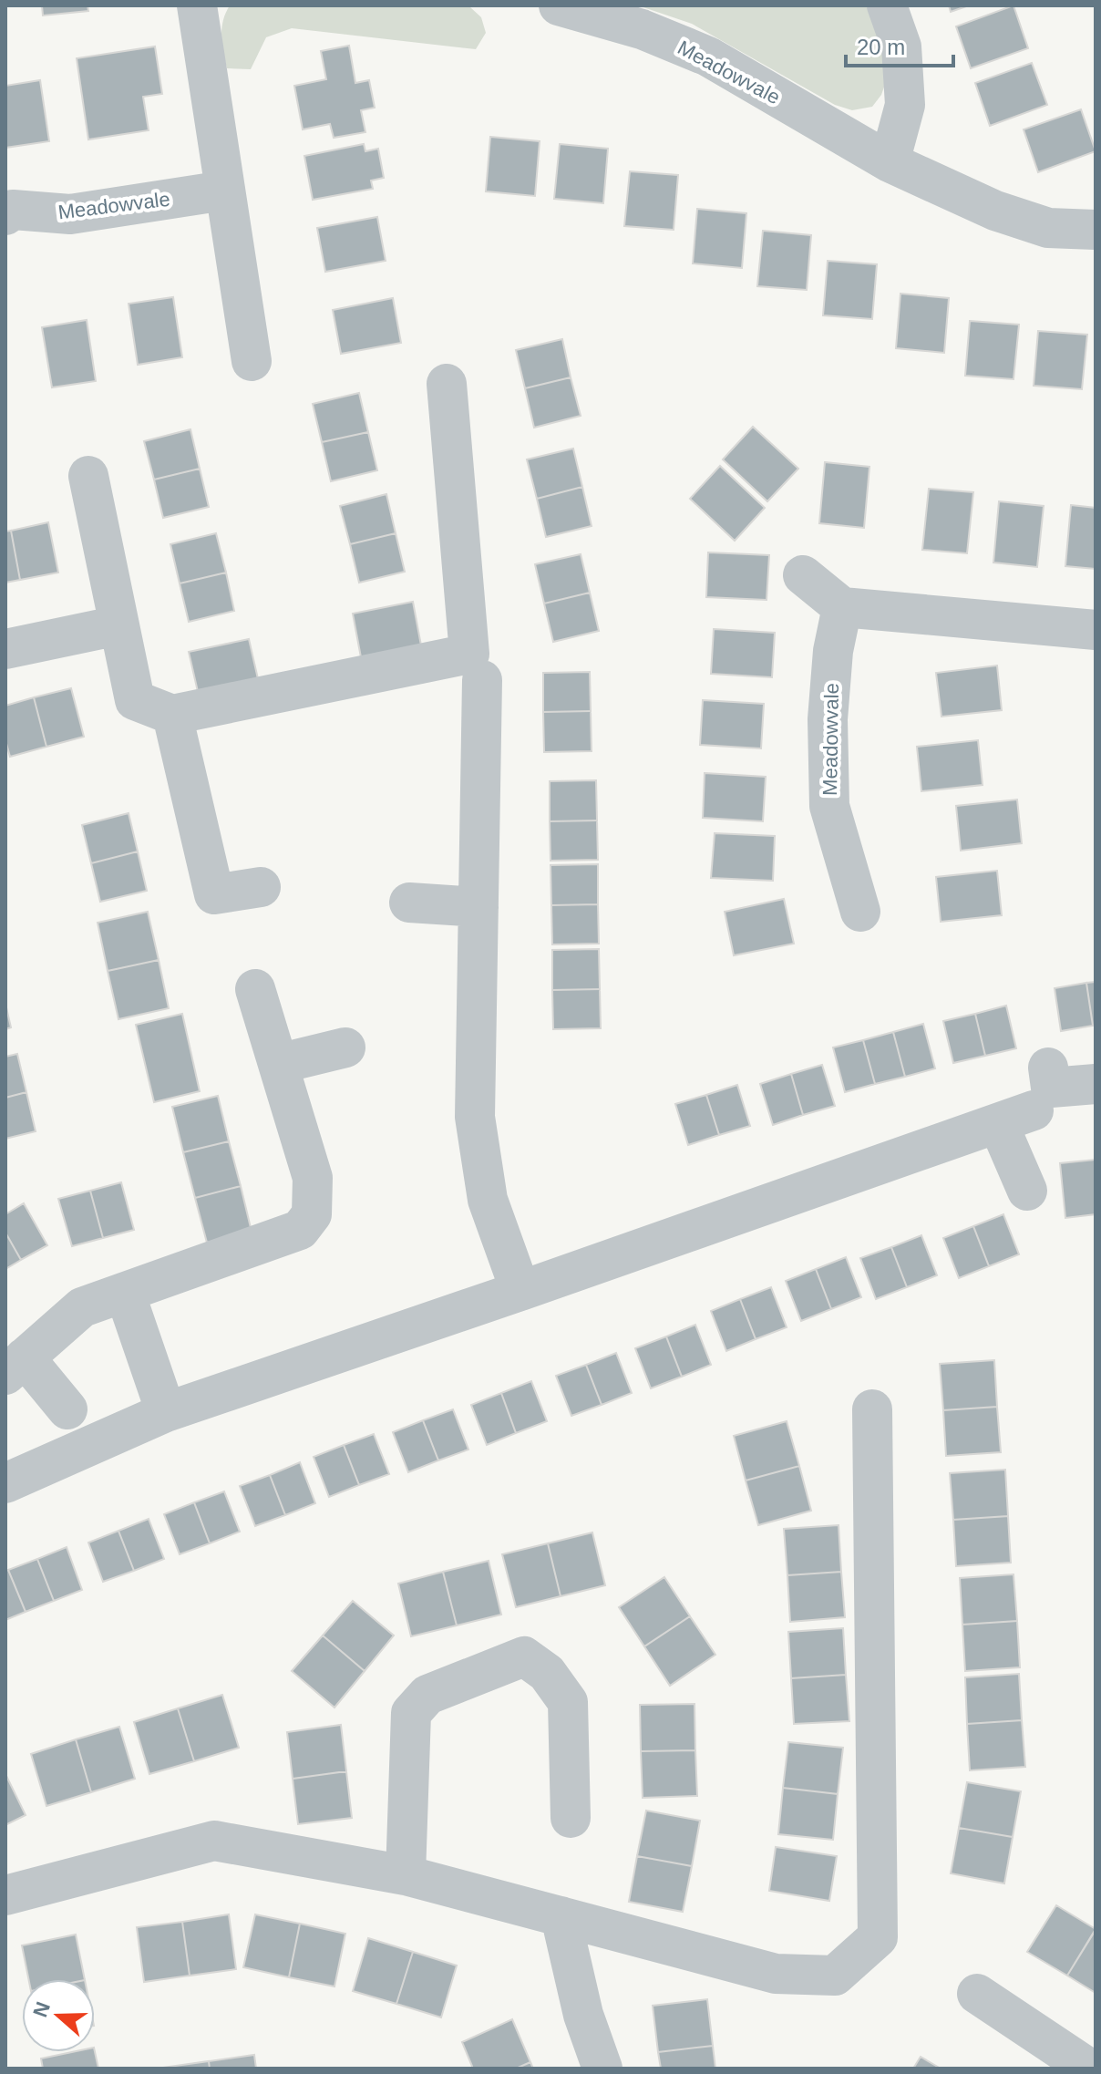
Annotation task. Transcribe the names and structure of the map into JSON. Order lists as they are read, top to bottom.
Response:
{
  "streets": {
    "street": ["Meadowvale"]
  },
  "scale_bar": "20 m",
  "north": "left"
}
